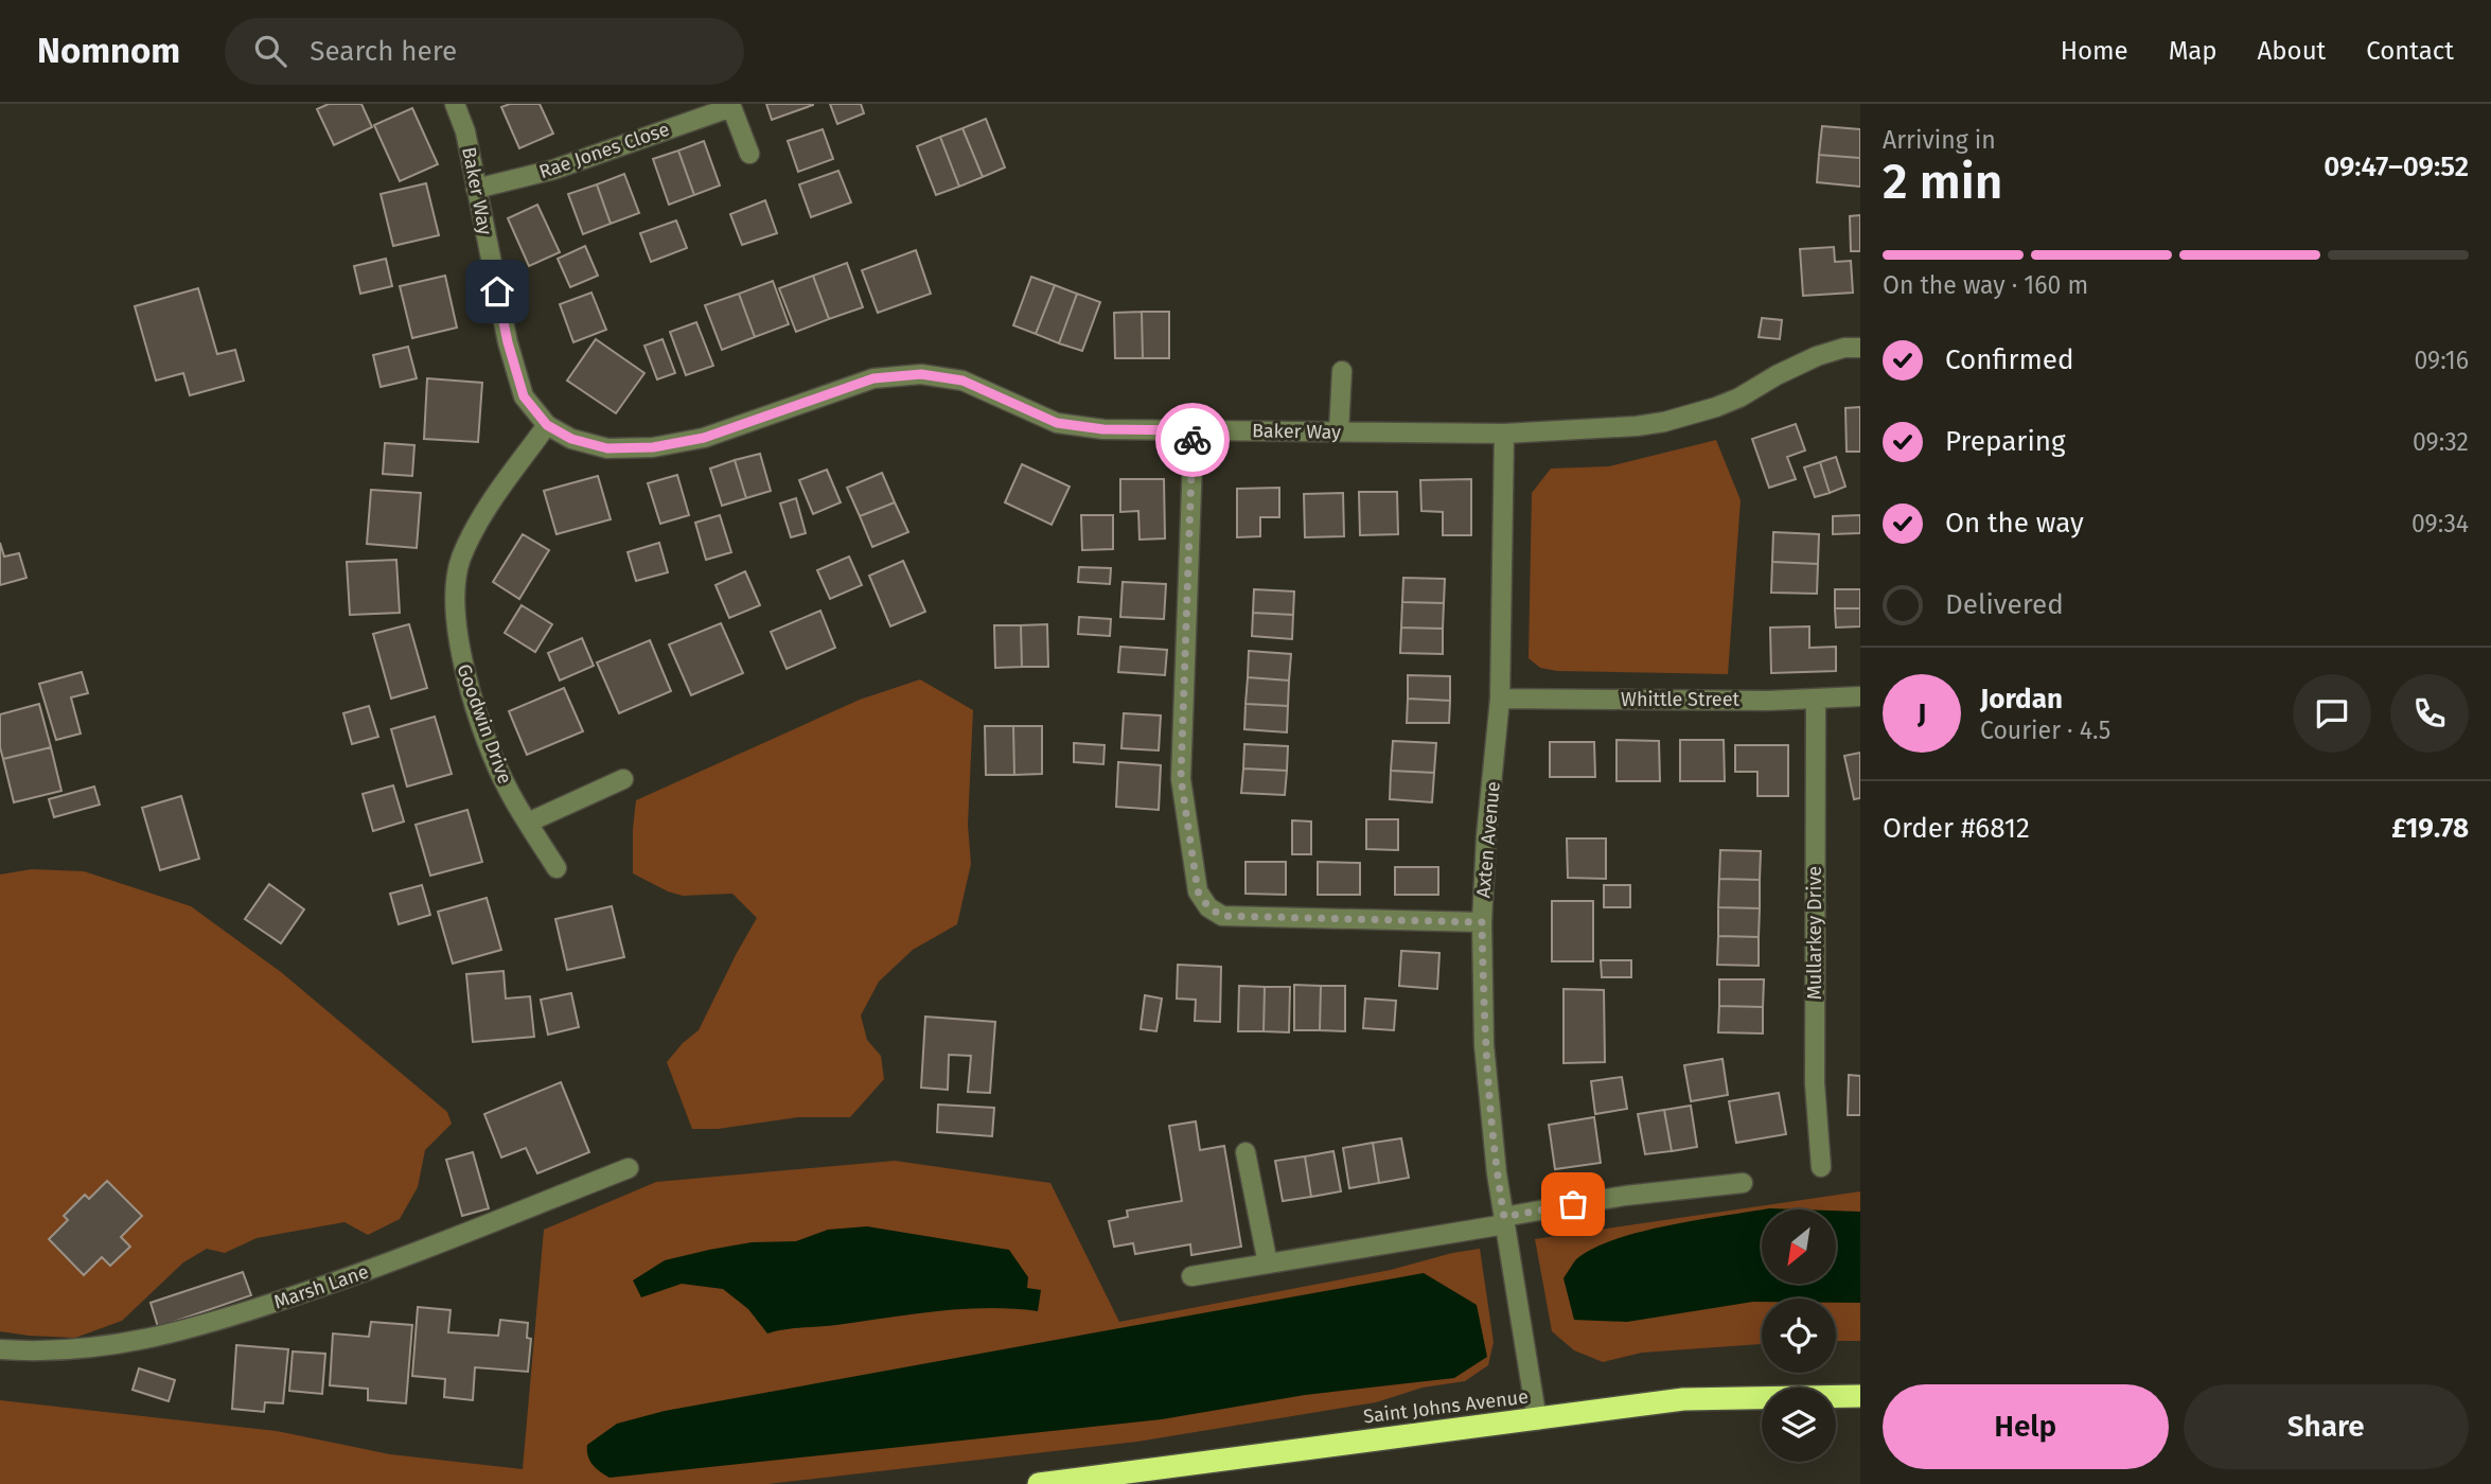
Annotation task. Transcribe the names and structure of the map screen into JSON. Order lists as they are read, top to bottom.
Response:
{
  "streets": {
    "highway": ["Saint Johns Avenue"],
    "street": [
      "Rae Jones Close",
      "Baker Way",
      "Whittle Street",
      "Goodwin Drive",
      "Axten Avenue",
      "Mullarkey Drive",
      "Marsh Lane"
    ]
  },
  "crossings": [
    ["Rae Jones Close", "Baker Way"],
    ["Baker Way", "Goodwin Drive"],
    ["Baker Way", "Axten Avenue"],
    ["Whittle Street", "Axten Avenue"],
    ["Whittle Street", "Mullarkey Drive"],
    ["Axten Avenue", "Saint Johns Avenue"]
  ],
  "north": "bottom left",
  "page": {
    "header": "Nomnom",
    "search": "Search here",
    "nav": [
      "Home",
      "Map",
      "About",
      "Contact"
    ],
    "heading": ["2 min", "Arriving in", "09:47–09:52"],
    "panel": [
      "Jordan",
      "Courier · 4.5",
      "Order #6812",
      "£19.78"
    ],
    "bar": "On the way · 160 m",
    "list": [
      ["Confirmed", "09:16"],
      ["Preparing", "09:32"],
      ["On the way", "09:34"],
      "Delivered"
    ],
    "round": "J",
    "buttons": ["Help", "Share"]
  }
}
